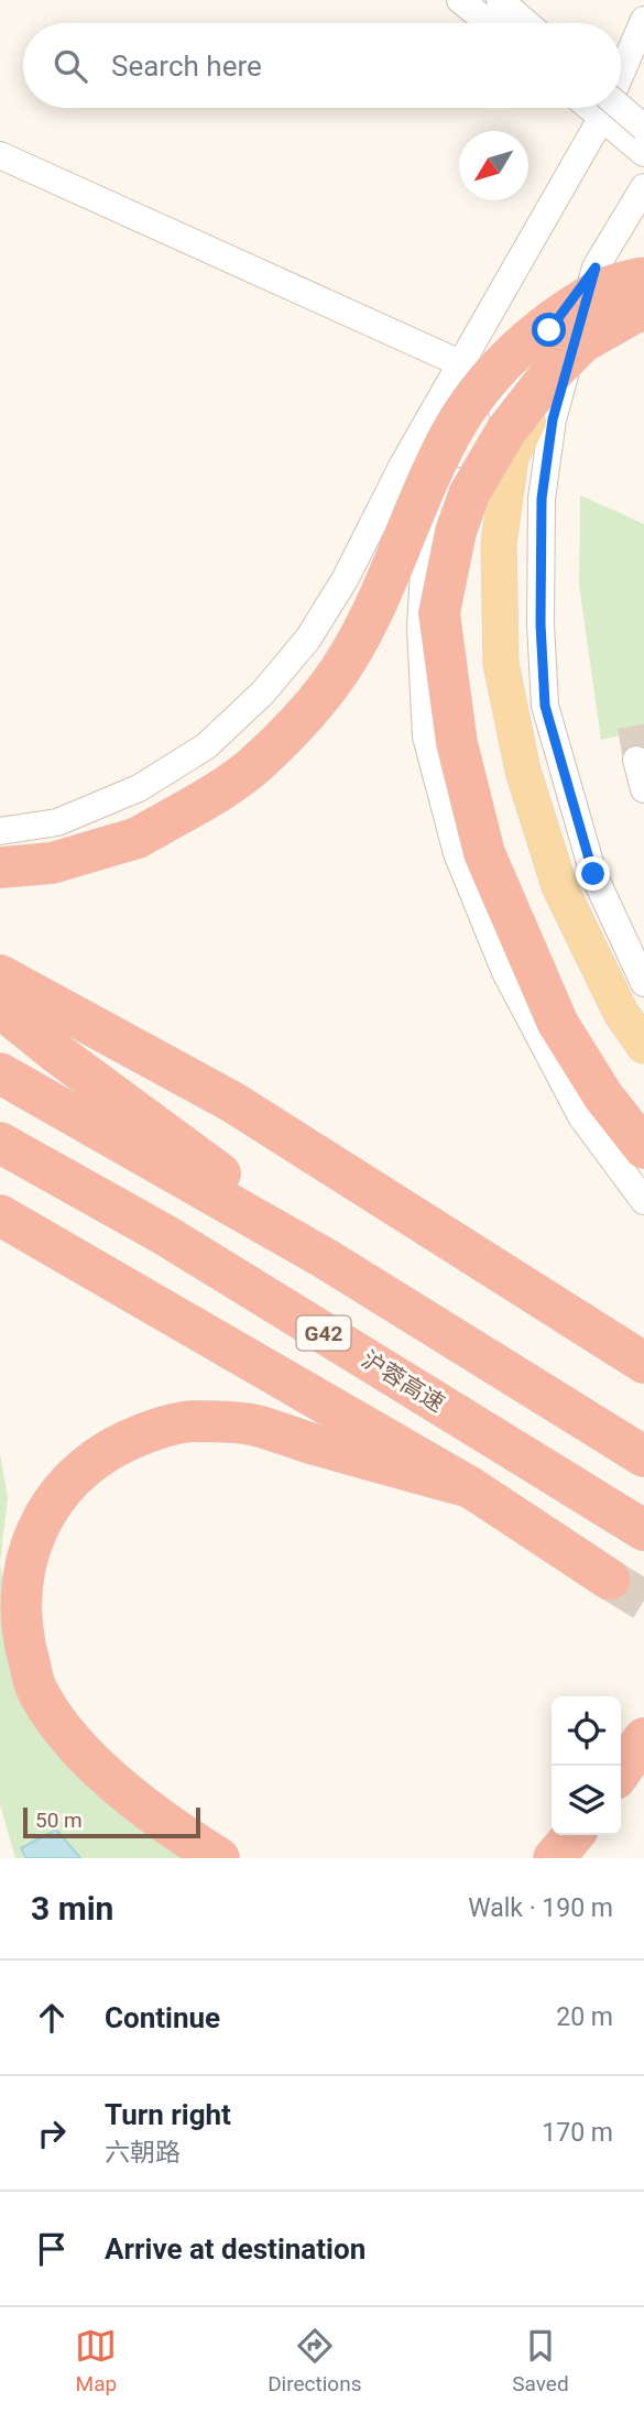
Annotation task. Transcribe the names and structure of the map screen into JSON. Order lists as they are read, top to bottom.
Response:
{
  "streets": {
    "highway": ["G42", "沪蓉高速"]
  },
  "scale_bar": "50 m",
  "north": "bottom left",
  "page": {
    "search": "Search here",
    "scale": "50 m",
    "heading": ["3 min", "Walk · 190 m"],
    "list": [
      ["Continue", "20 m"],
      ["Turn right", "六朝路", "170 m"],
      "Arrive at destination"
    ],
    "nav": ["Map", "Directions", "Saved"]
  }
}
